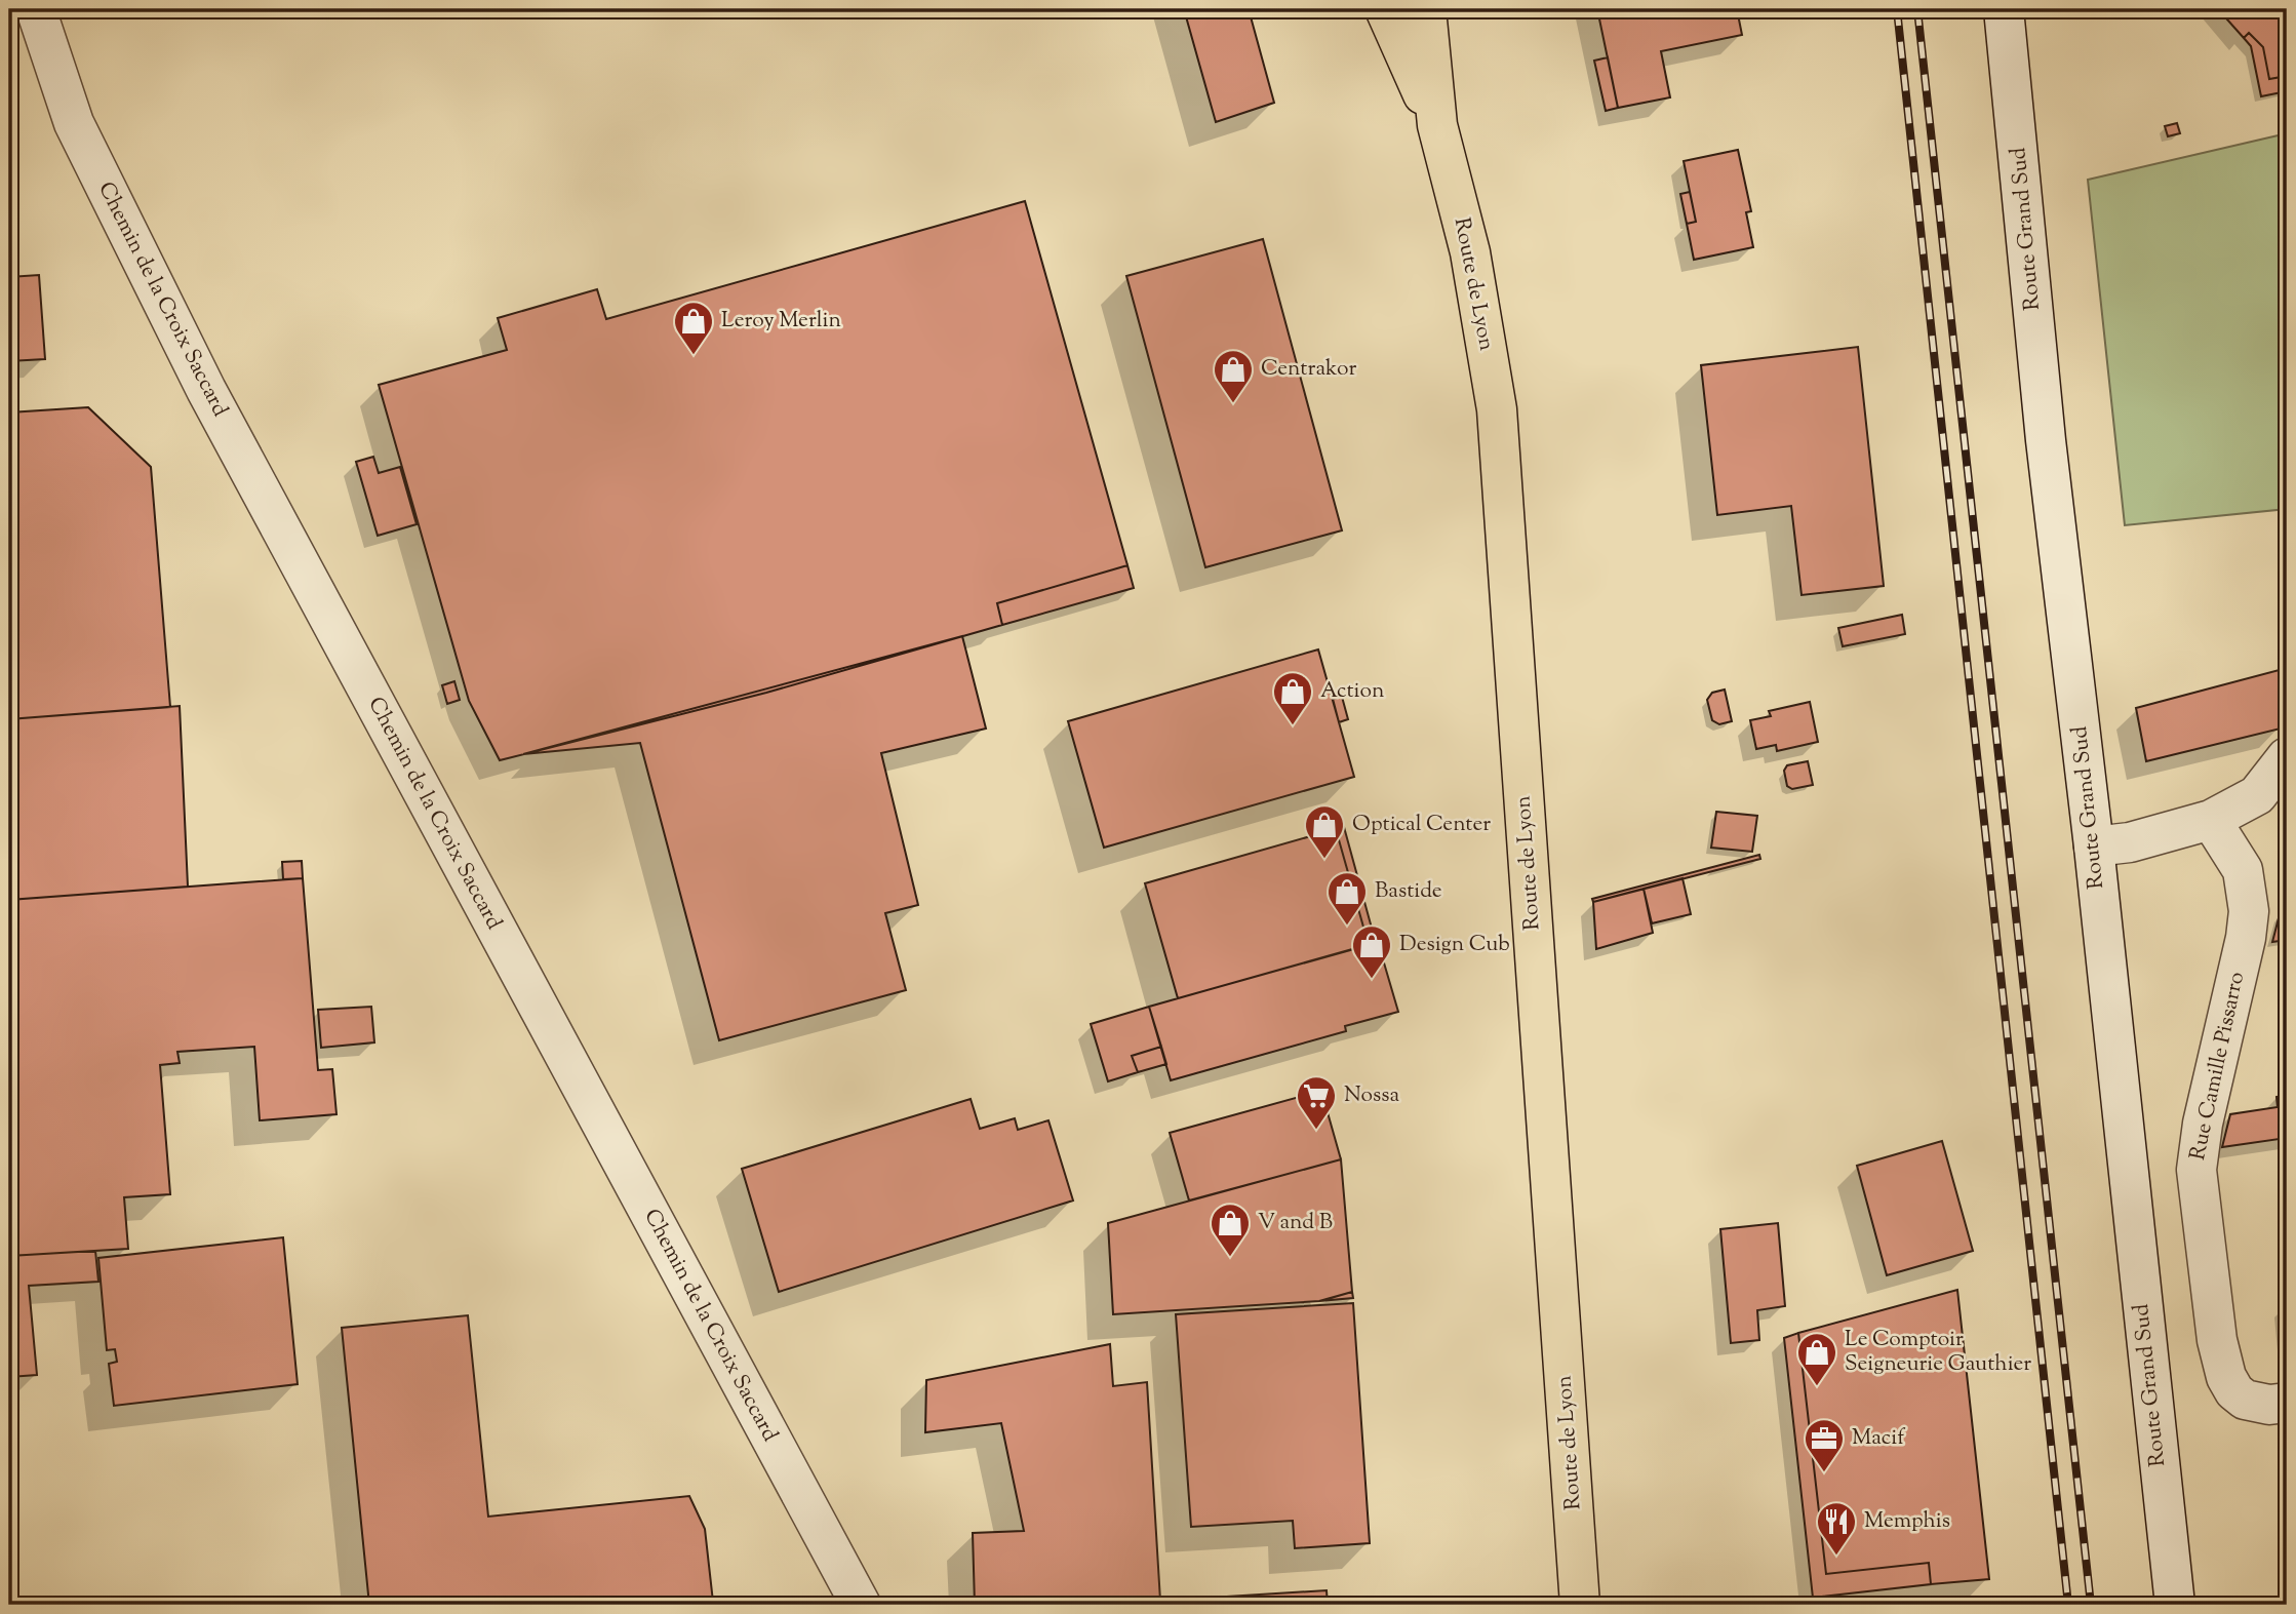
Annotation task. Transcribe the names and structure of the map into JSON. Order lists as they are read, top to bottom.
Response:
{
  "streets": {
    "main road": ["Route de Lyon"],
    "street": ["Route Grand Sud", "Chemin de la Croix Saccard", "Rue Camille Pissarro"]
  },
  "places": {
    "shop": [
      "Leroy Merlin",
      "Centrakor",
      "Action",
      "Optical Center",
      "Bastide",
      "Design Cub",
      "V and B",
      "Le Comptoir Seigneurie Gauthier"
    ],
    "supermarket": ["Nossa"],
    "office": ["Macif"],
    "restaurant": ["Memphis"]
  }
}
